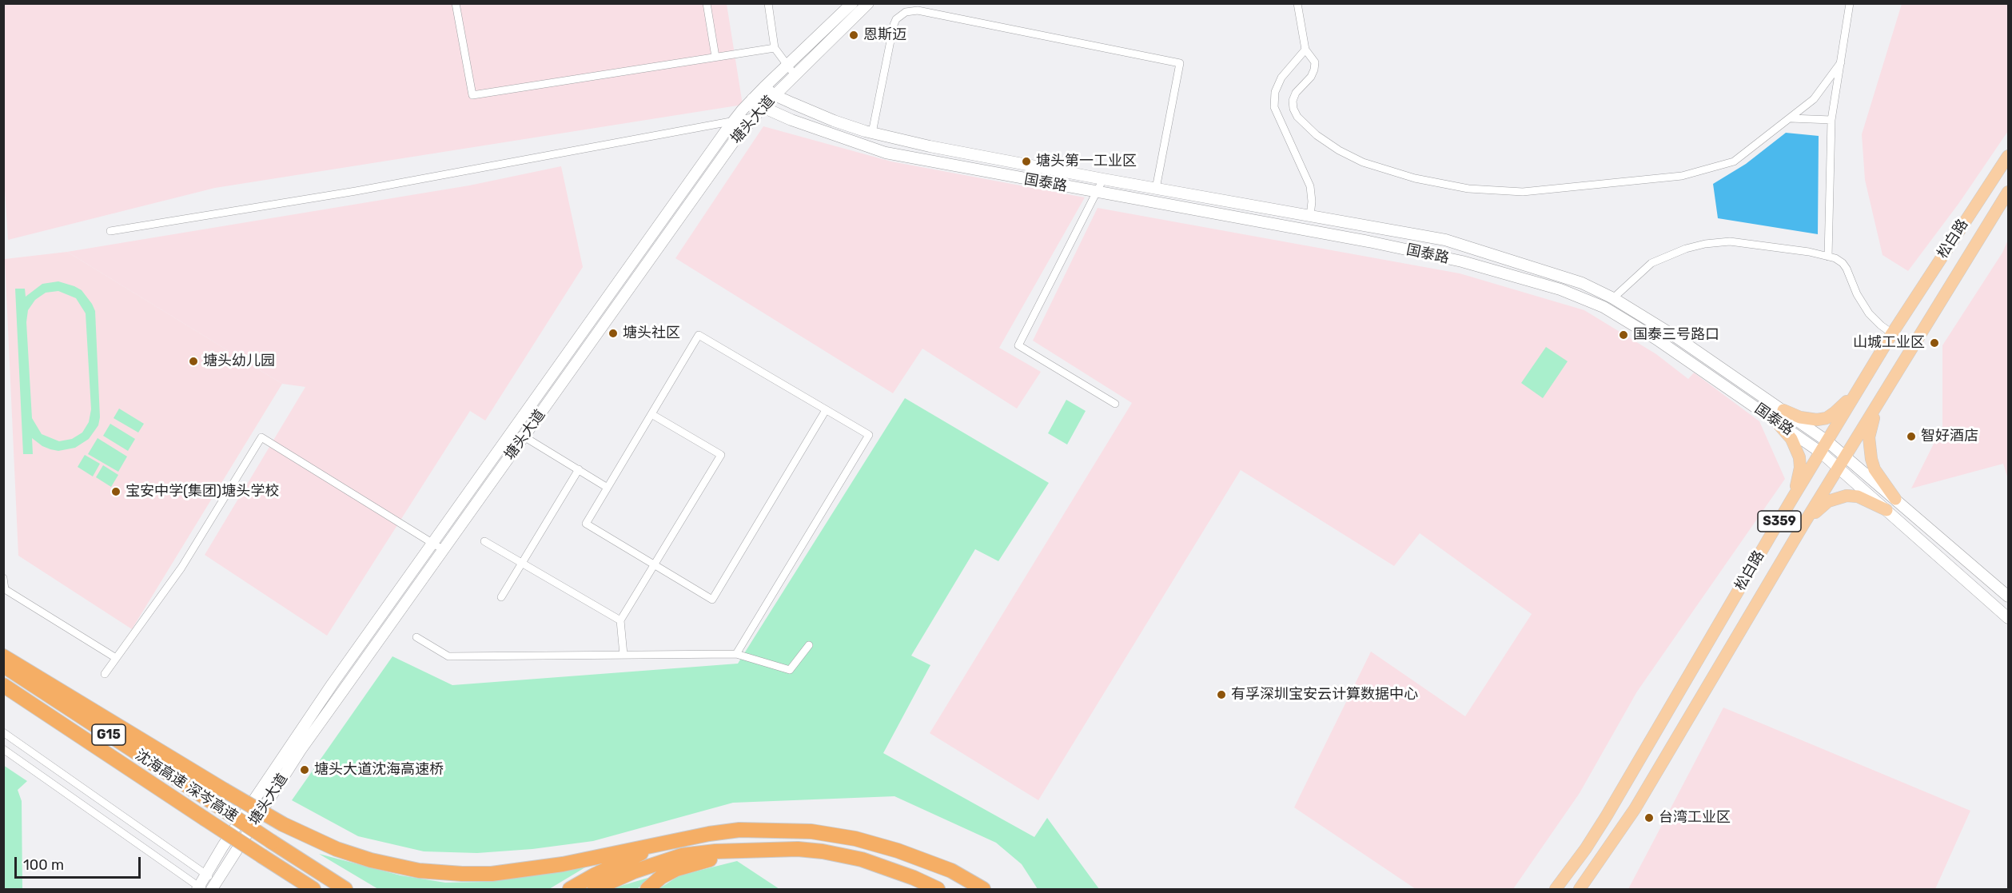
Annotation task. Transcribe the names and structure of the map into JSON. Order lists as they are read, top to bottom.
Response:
{
  "streets": {
    "highway": ["G15", "沈海高速 深岑高速"],
    "main road": ["松白路", "S359"],
    "street": ["塘头大道", "国泰路"]
  },
  "crossings": [
    ["塘头大道", "国泰路"],
    ["国泰路", "松白路"]
  ],
  "places": [
    "恩斯迈",
    "塘头第一工业区",
    "塘头社区",
    "国泰三号路口",
    "山城工业区",
    "塘头幼儿园",
    "智好酒店",
    "宝安中学(集团)塘头学校",
    "有孚深圳宝安云计算数据中心",
    "塘头大道沈海高速桥",
    "台湾工业区"
  ],
  "scale_bar": "100 m"
}
